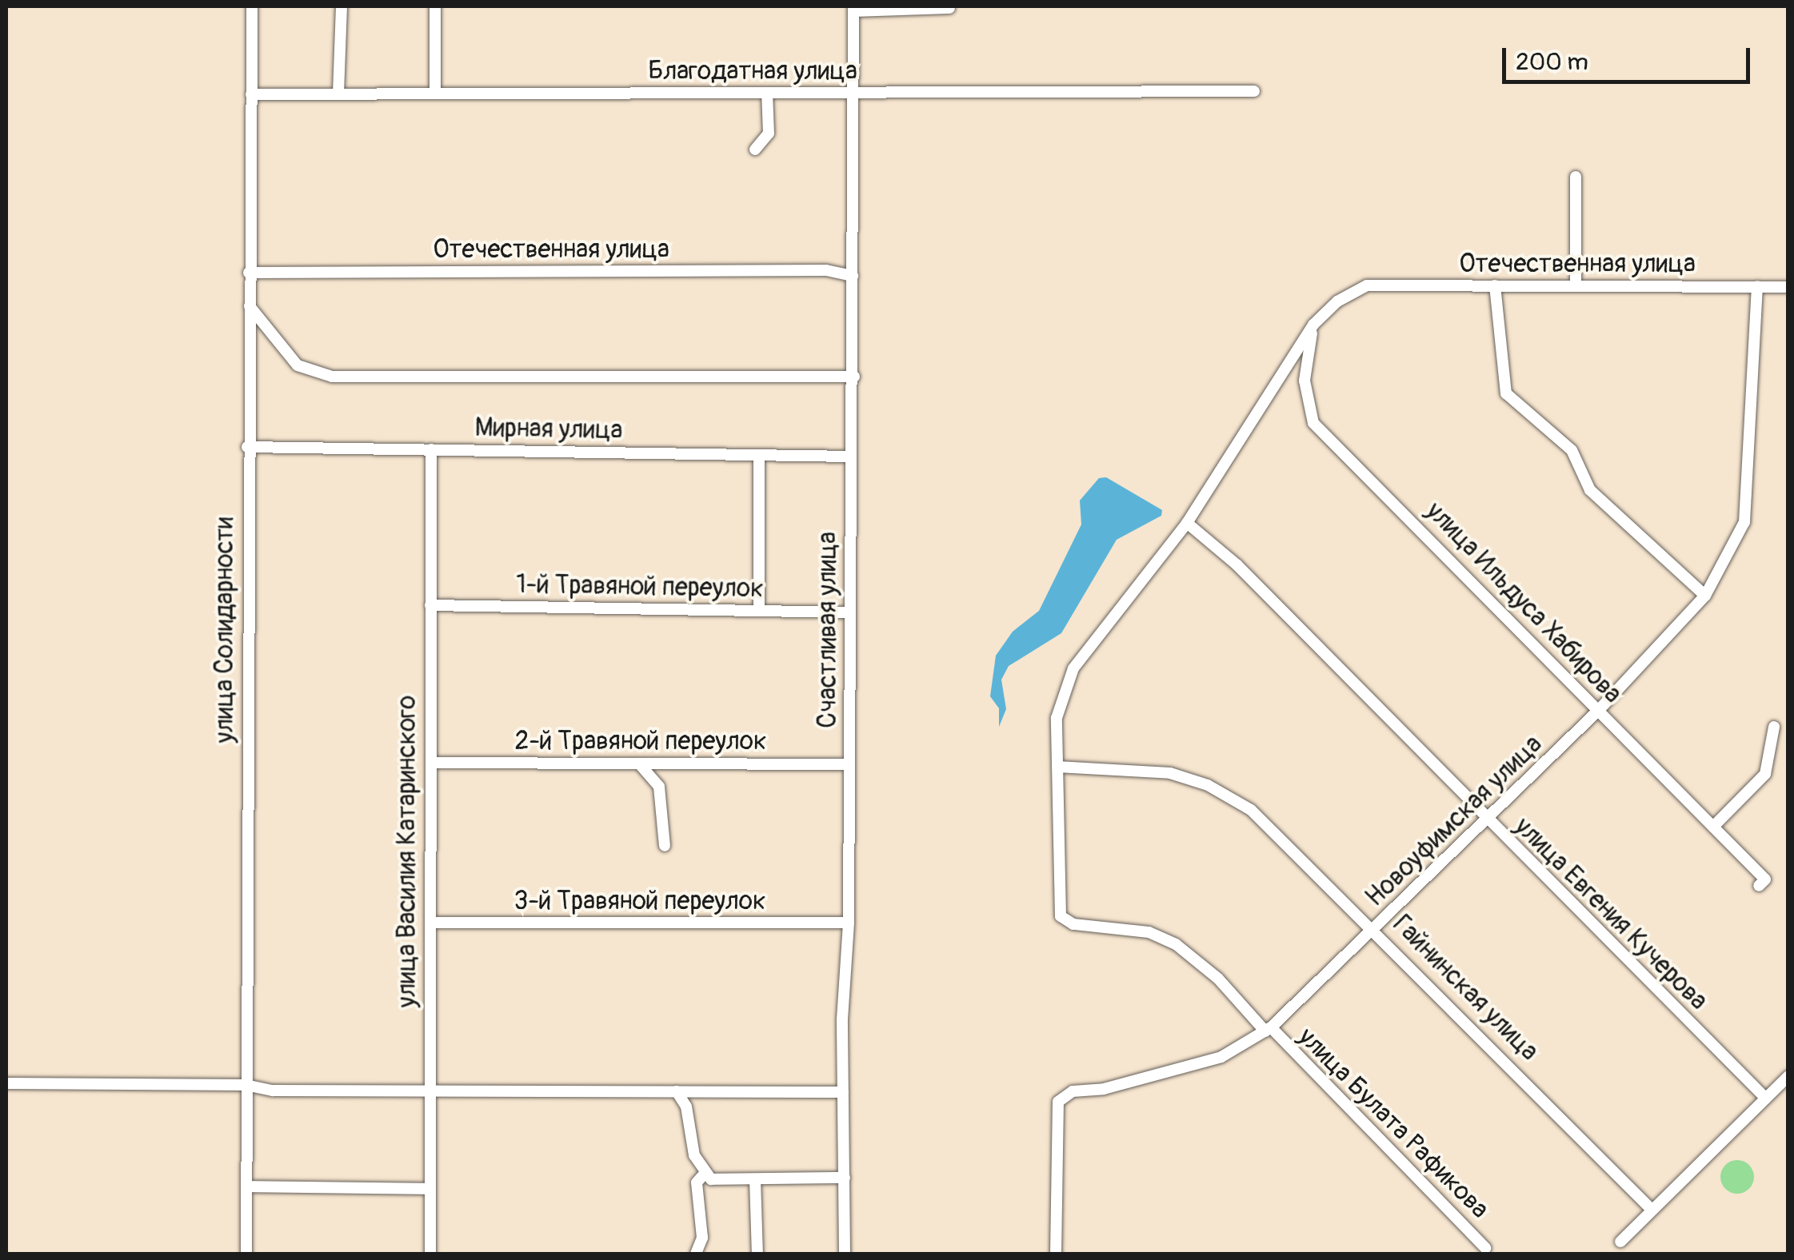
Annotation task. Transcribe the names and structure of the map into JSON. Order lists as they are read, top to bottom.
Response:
{
  "streets": {
    "street": [
      "Благодатная улица",
      "Отечественная улица",
      "Мирная улица",
      "1-й Травяной переулок",
      "улица Ильдуса Хабирова",
      "улица Солидарности",
      "Счастливая улица",
      "2-й Травяной переулок",
      "Новоуфимская улица",
      "улица Василия Катаринского",
      "3-й Травяной переулок",
      "улица Евгения Кучерова",
      "Гайнинская улица",
      "улица Булата Рафикова"
    ]
  },
  "crossings": [
    ["Благодатная улица", "улица Солидарности"],
    ["Благодатная улица", "Счастливая улица"],
    ["Отечественная улица", "улица Ильдуса Хабирова"],
    ["Отечественная улица", "улица Солидарности"],
    ["Отечественная улица", "Счастливая улица"],
    ["Отечественная улица", "Новоуфимская улица"],
    ["Мирная улица", "улица Солидарности"],
    ["Мирная улица", "Счастливая улица"],
    ["Мирная улица", "улица Василия Катаринского"],
    ["1-й Травяной переулок", "Счастливая улица"],
    ["1-й Травяной переулок", "улица Василия Катаринского"],
    ["улица Ильдуса Хабирова", "Новоуфимская улица"],
    ["Счастливая улица", "2-й Травяной переулок"],
    ["Счастливая улица", "3-й Травяной переулок"],
    ["2-й Травяной переулок", "улица Василия Катаринского"],
    ["Новоуфимская улица", "улица Евгения Кучерова"],
    ["Новоуфимская улица", "Гайнинская улица"],
    ["Новоуфимская улица", "улица Булата Рафикова"],
    ["улица Василия Катаринского", "3-й Травяной переулок"],
    ["Гайнинская улица", "улица Булата Рафикова"]
  ],
  "scale_bar": "200 m"
}
